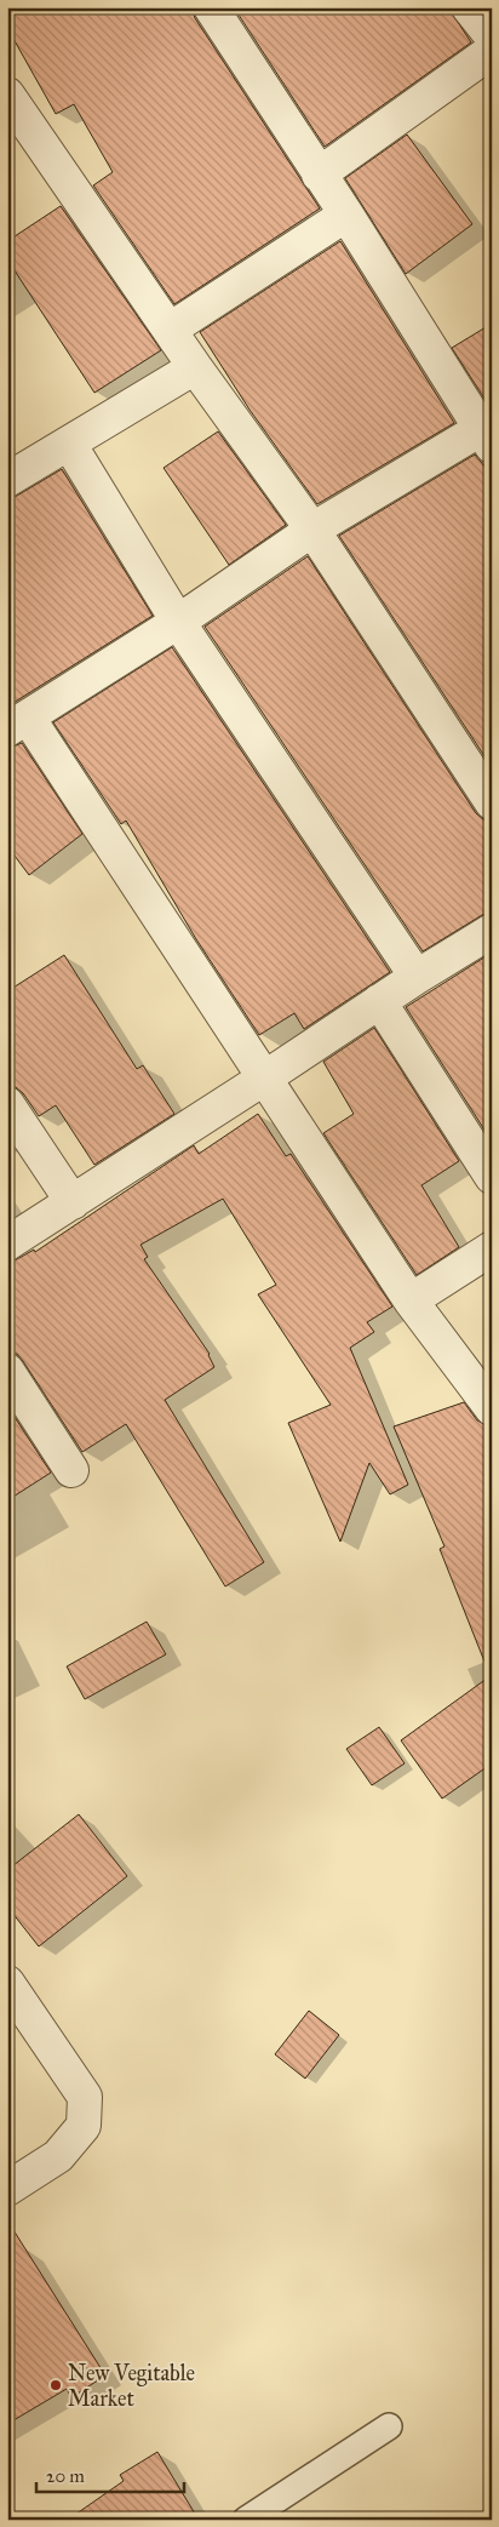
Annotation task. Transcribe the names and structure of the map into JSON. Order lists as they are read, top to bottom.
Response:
{
  "places": ["New Vegitable Market"],
  "scale_bar": "20 m"
}
